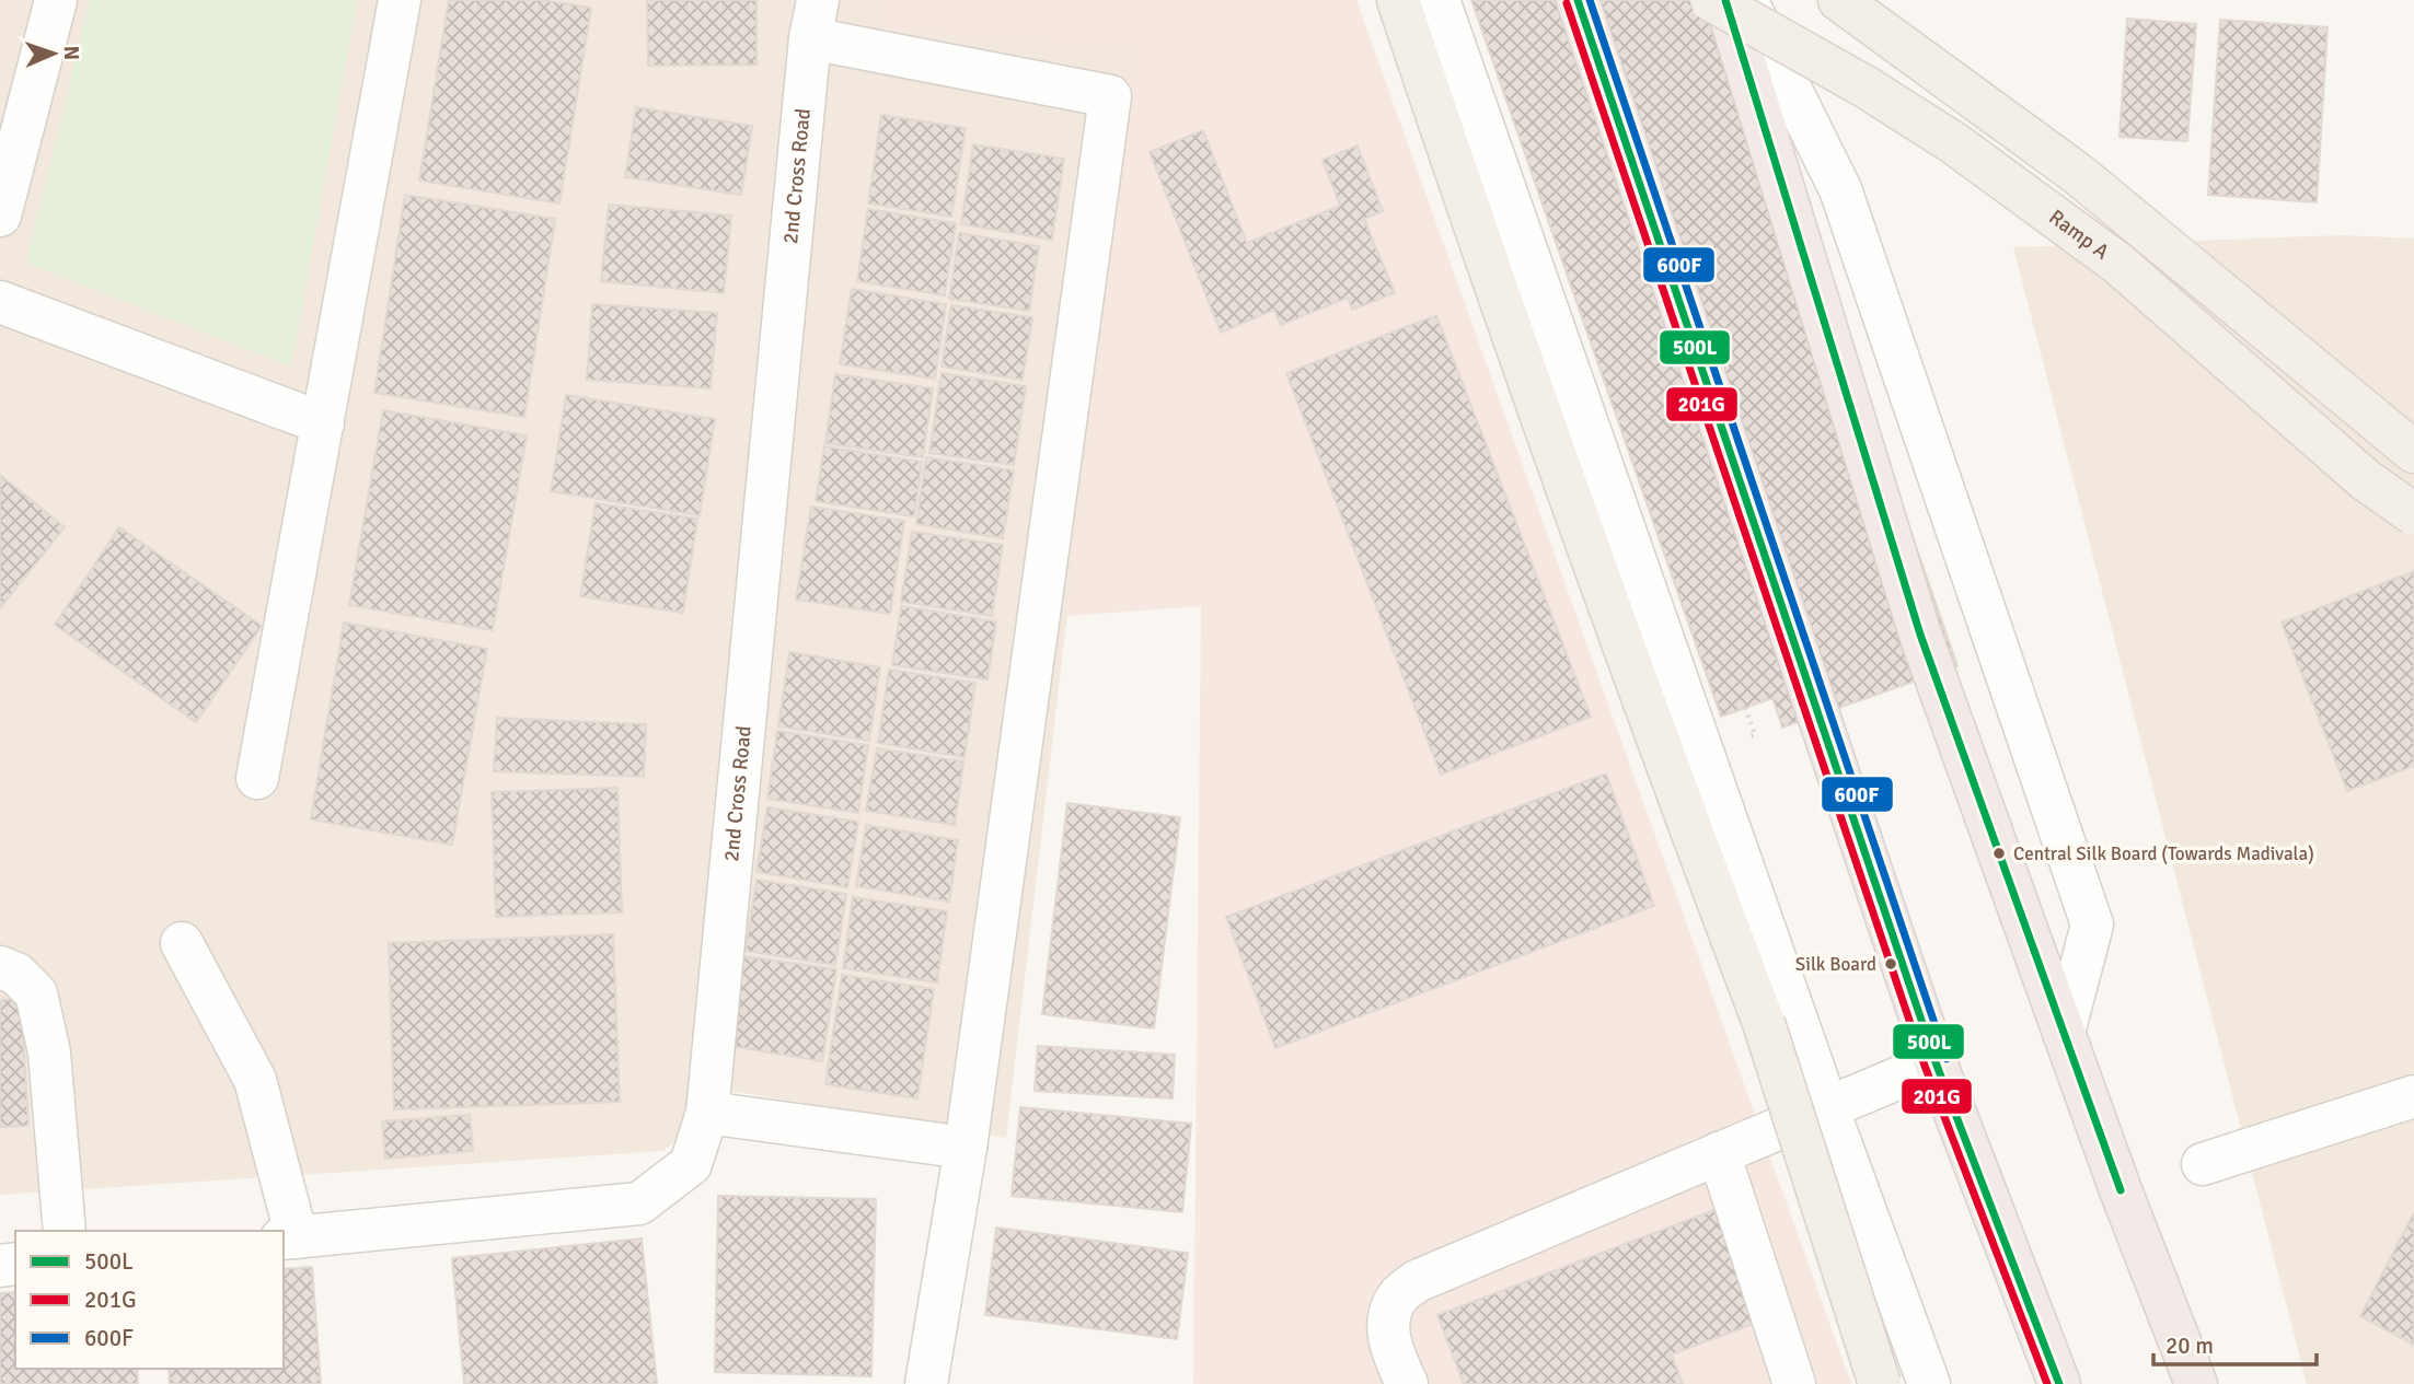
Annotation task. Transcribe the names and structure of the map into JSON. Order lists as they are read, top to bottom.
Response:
{
  "streets": {
    "main road": ["Ramp A"],
    "street": ["2nd Cross Road"]
  },
  "places": ["Central Silk Board (Towards Madivala)", "Silk Board"],
  "lines": ["transit line 500L", "transit line 600F", "transit line 201G"],
  "legend": ["500L", "201G", "600F"],
  "scale_bar": "20 m",
  "north": "right"
}
